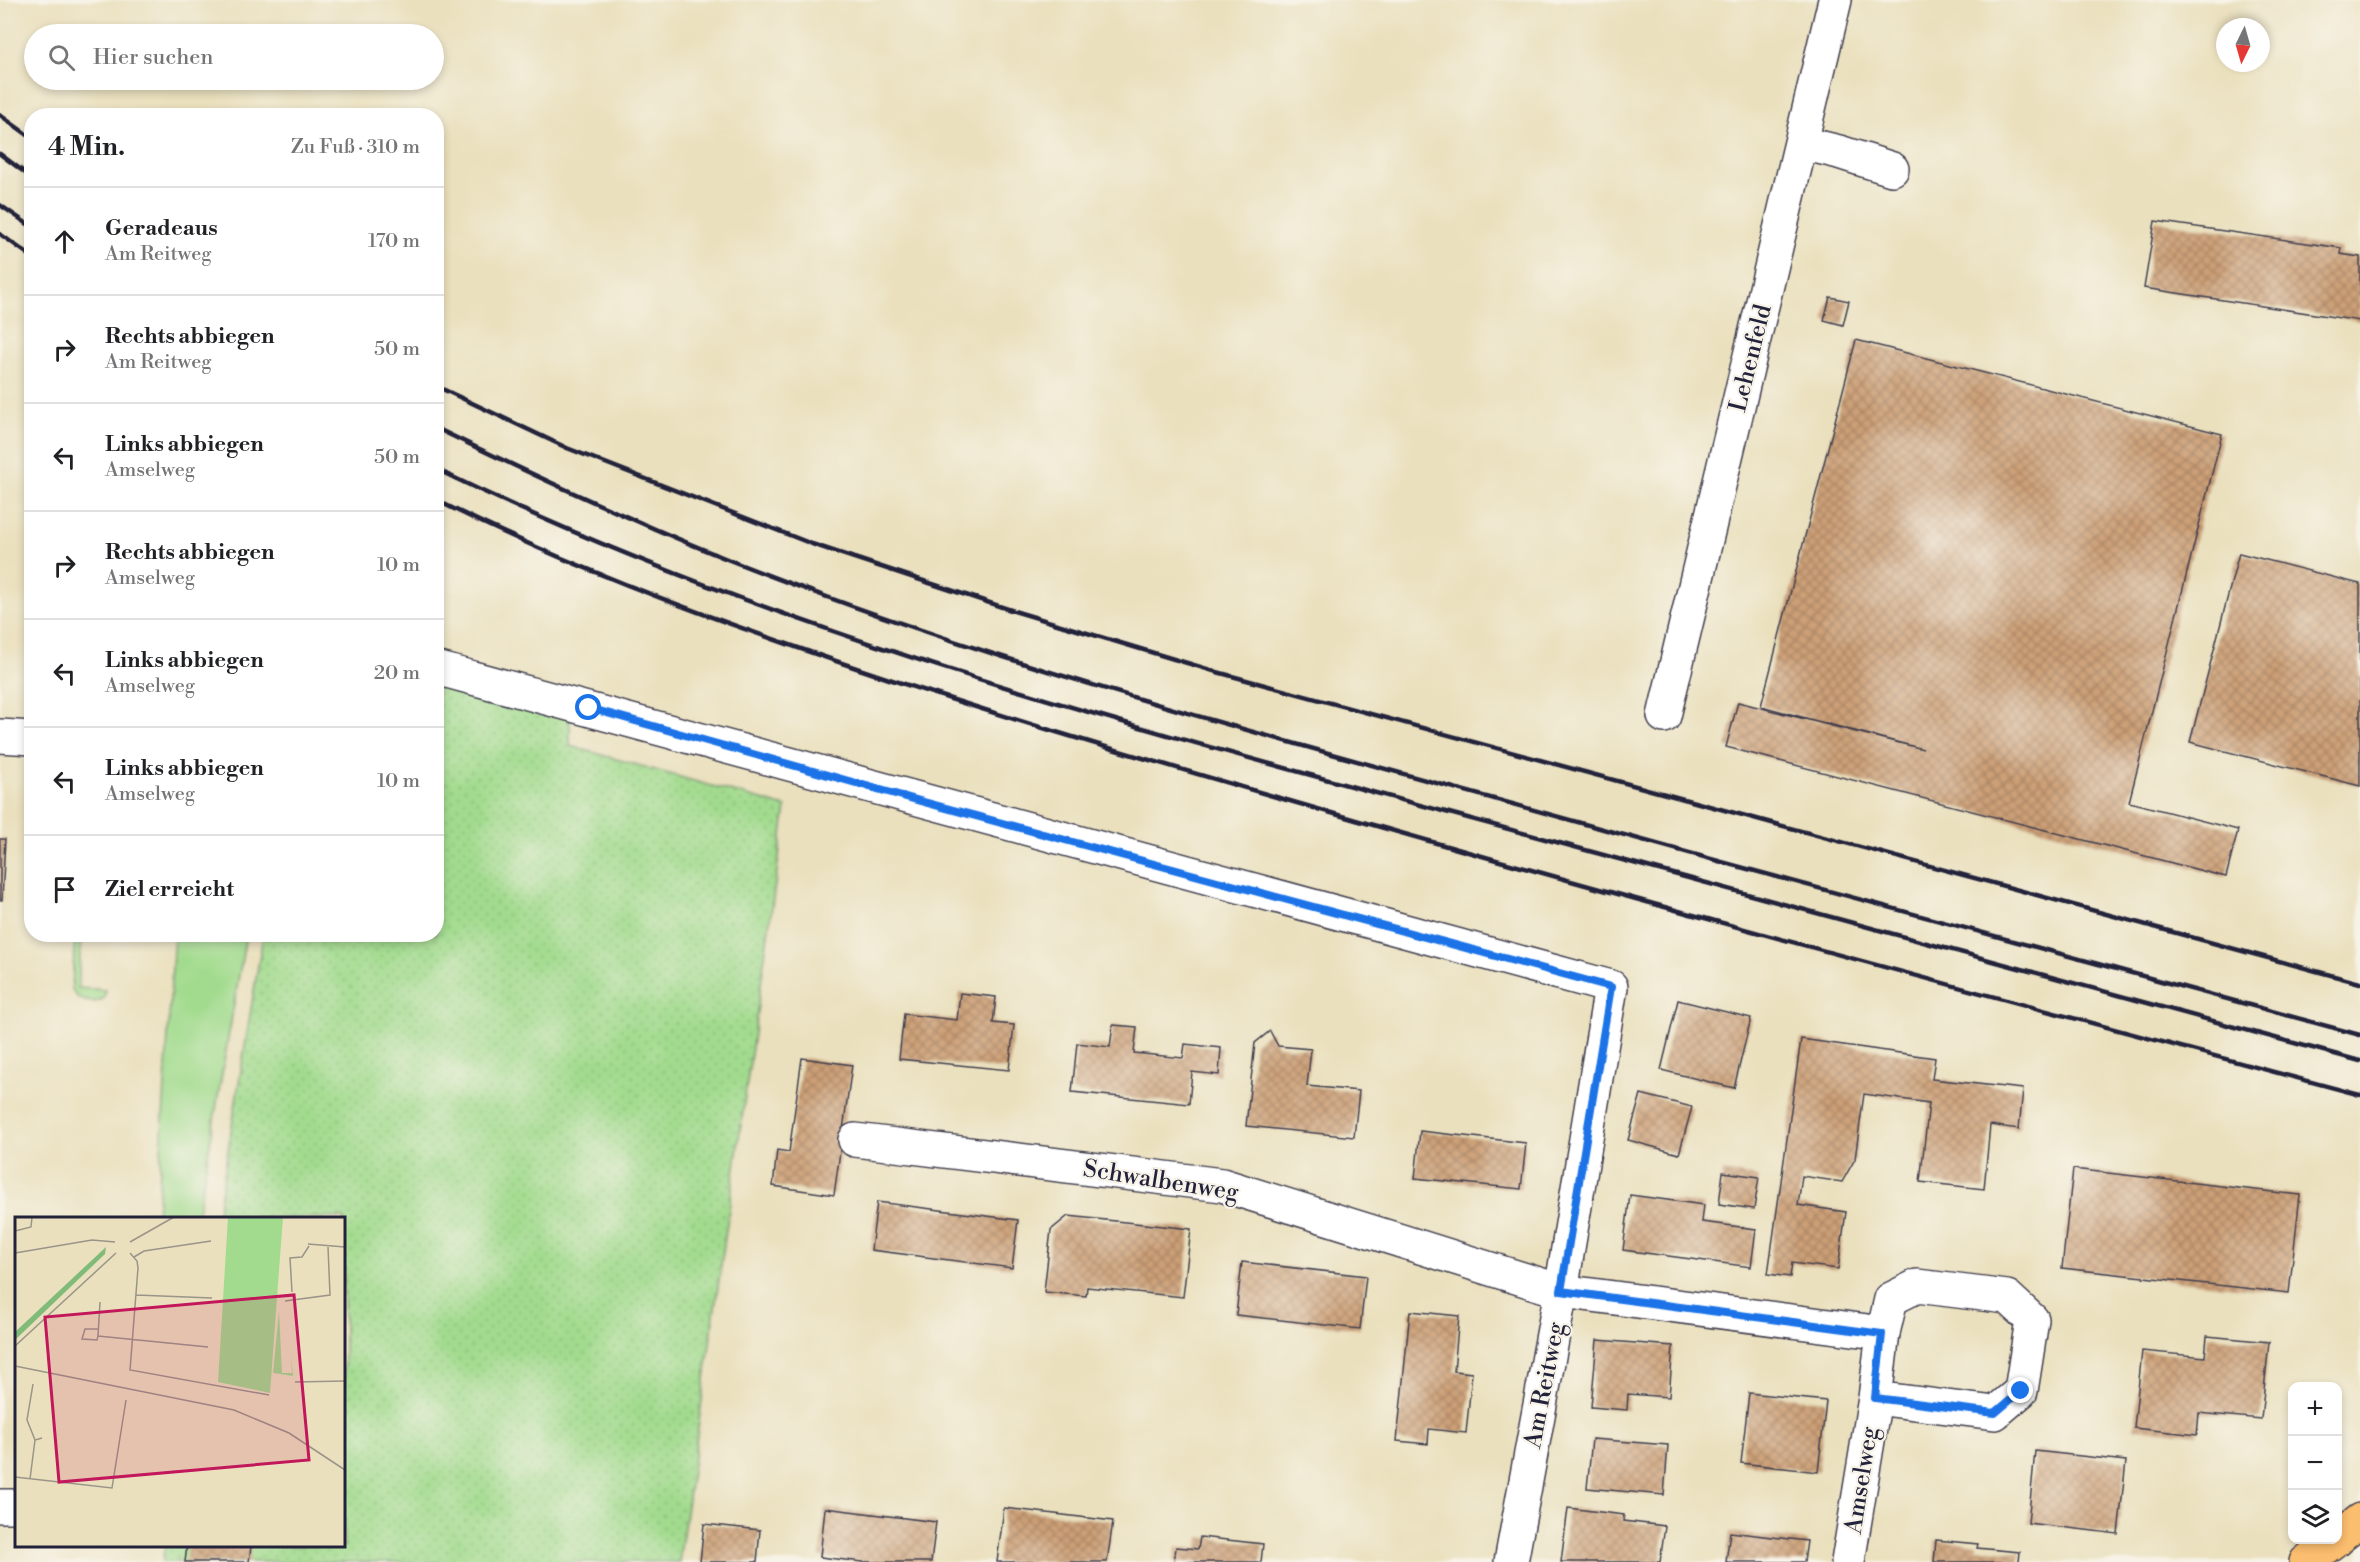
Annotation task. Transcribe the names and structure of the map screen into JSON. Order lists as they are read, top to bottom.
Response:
{
  "streets": {
    "street": [
      "Lehenfeld",
      "Schwalbenweg",
      "Am Reitweg",
      "Amselweg"
    ]
  },
  "crossings": [
    ["Schwalbenweg", "Am Reitweg"]
  ],
  "north": "bottom",
  "page": {
    "search": "Hier suchen",
    "heading": ["4 Min.", "Zu Fuß · 310 m"],
    "list": [
      ["Geradeaus", "Am Reitweg", "170 m"],
      ["Rechts abbiegen", "Am Reitweg", "50 m"],
      ["Links abbiegen", "Amselweg", "50 m"],
      ["Rechts abbiegen", "Amselweg", "10 m"],
      ["Links abbiegen", "Amselweg", "20 m"],
      ["Links abbiegen", "Amselweg", "10 m"],
      "Ziel erreicht"
    ],
    "map_buttons": ["+", "−"]
  }
}
